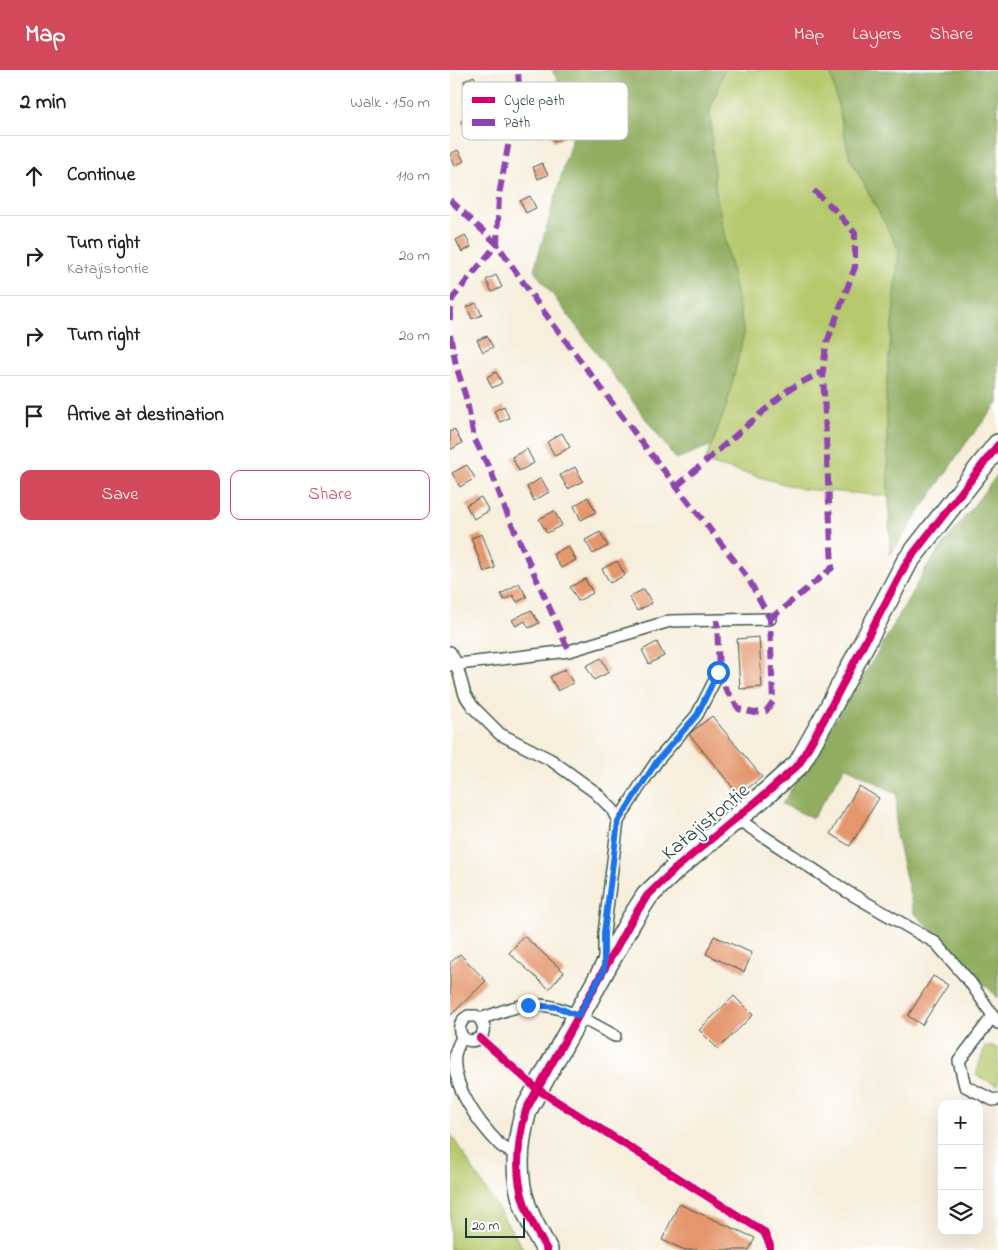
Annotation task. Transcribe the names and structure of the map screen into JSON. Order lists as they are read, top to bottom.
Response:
{
  "streets": {
    "street": ["Katajistontie"]
  },
  "legend": ["Cycle path", "Path"],
  "scale_bar": "20 m",
  "page": {
    "header": "Map",
    "nav": ["Map", "Layers", "Share"],
    "heading": ["2 min", "Walk · 150 m"],
    "list": [
      ["Continue", "110 m"],
      ["Turn right", "Katajistontie", "20 m"],
      ["Turn right", "20 m"],
      "Arrive at destination"
    ],
    "buttons": ["Save", "Share"],
    "map_buttons": ["+", "−"],
    "scale": "20 m"
  }
}
